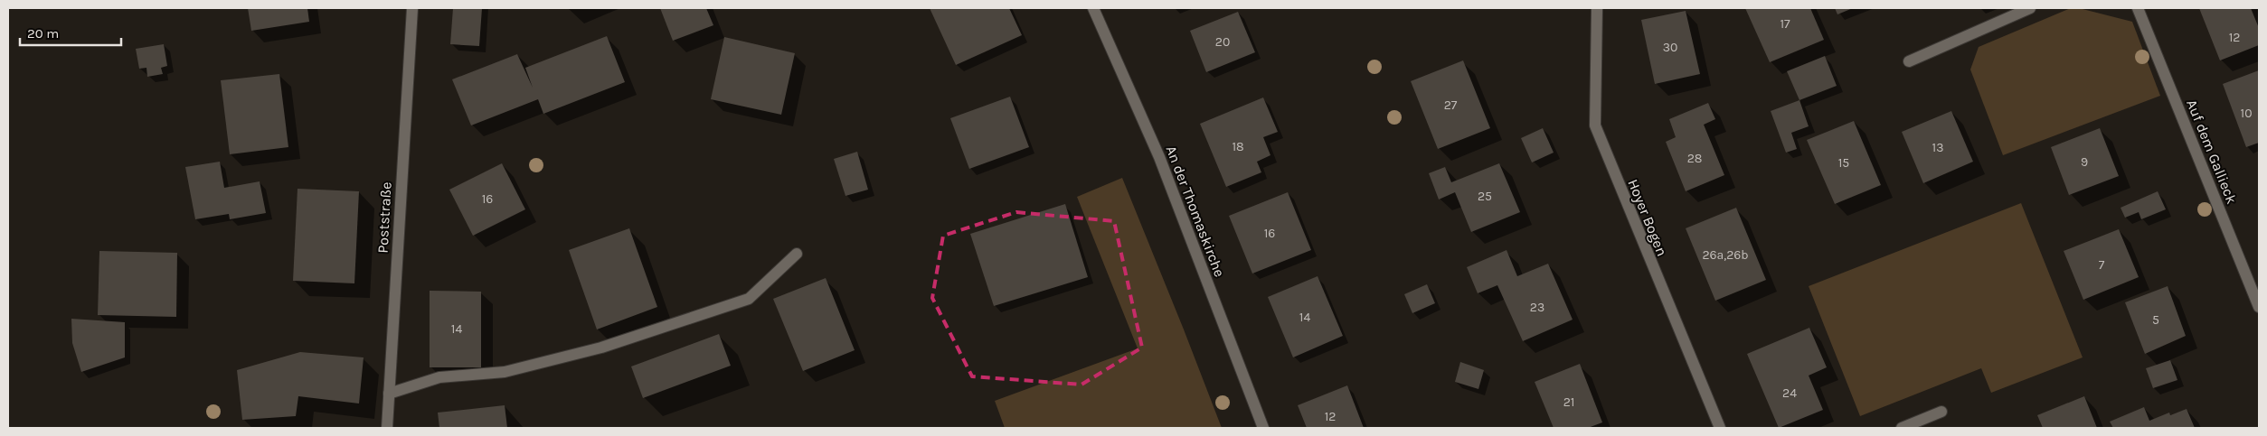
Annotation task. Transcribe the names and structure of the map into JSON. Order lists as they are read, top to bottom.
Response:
{
  "streets": {
    "street": [
      "Auf dem Gallieck",
      "An der Thomaskirche",
      "Poststraße",
      "Hoyer Bogen"
    ]
  },
  "house_numbers": [
    "17",
    "12",
    "20",
    "30",
    "27",
    "10",
    "18",
    "13",
    "28",
    "9",
    "15",
    "25",
    "16",
    "16",
    "26a,26b",
    "7",
    "23",
    "14",
    "5",
    "14",
    "24",
    "21",
    "12"
  ],
  "scale_bar": "20 m"
}
